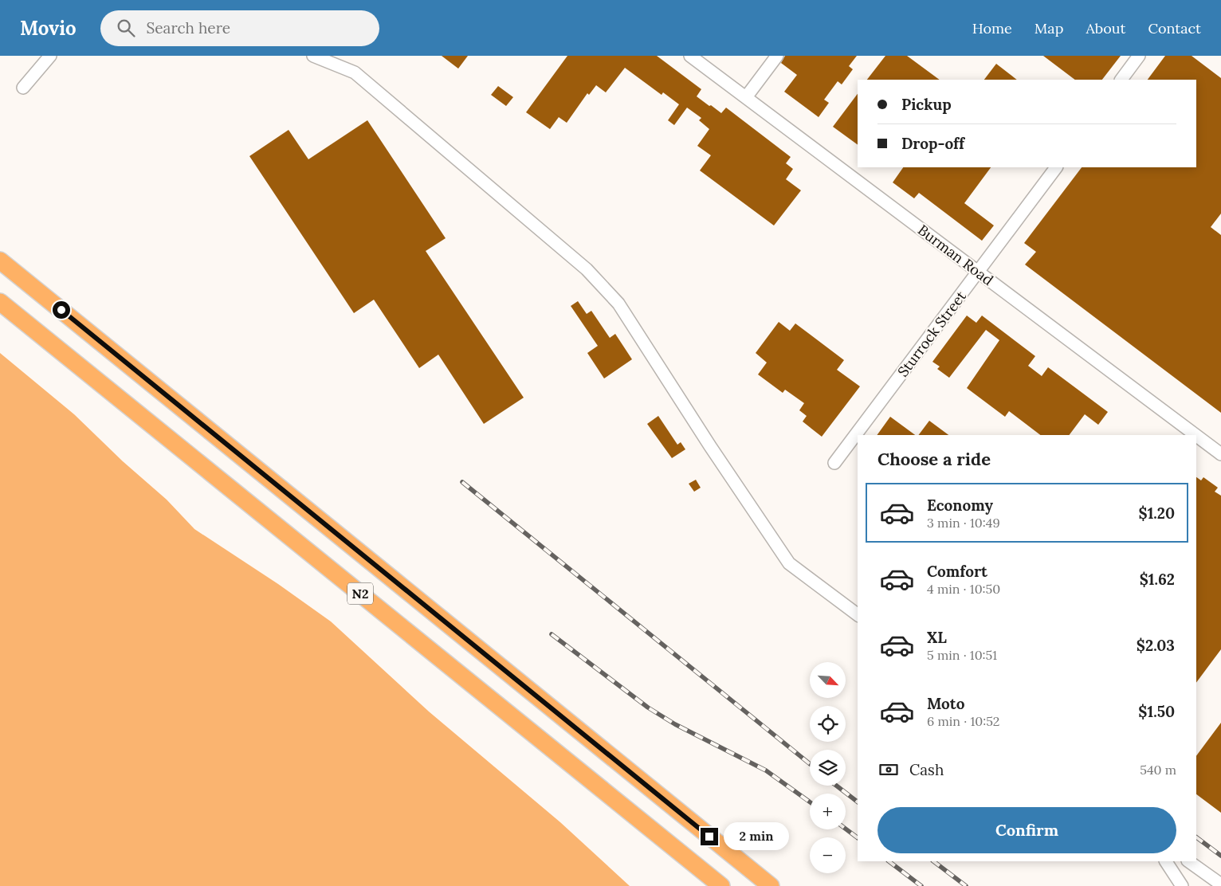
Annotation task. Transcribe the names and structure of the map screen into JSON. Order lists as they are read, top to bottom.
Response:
{
  "streets": {
    "highway": ["N2"],
    "street": ["Burman Road", "Sturrock Street"]
  },
  "crossings": [
    ["Burman Road", "Sturrock Street"]
  ],
  "north": "bottom right",
  "page": {
    "header": "Movio",
    "search": "Search here",
    "nav": [
      "Home",
      "Map",
      "About",
      "Contact"
    ],
    "banner": ["Pickup", "Drop-off"],
    "heading": "Choose a ride",
    "list": [
      {
        "name": "Economy",
        "note": "3 min · 10:49",
        "value": "$1.20"
      },
      {
        "name": "Comfort",
        "note": "4 min · 10:50",
        "value": "$1.62"
      },
      {
        "name": "XL",
        "note": "5 min · 10:51",
        "value": "$2.03"
      },
      {
        "name": "Moto",
        "note": "6 min · 10:52",
        "value": "$1.50"
      }
    ],
    "map_buttons": ["+", "−"],
    "pay": ["Cash", "540 m"],
    "buttons": "Confirm",
    "bubble": "2 min"
  }
}
